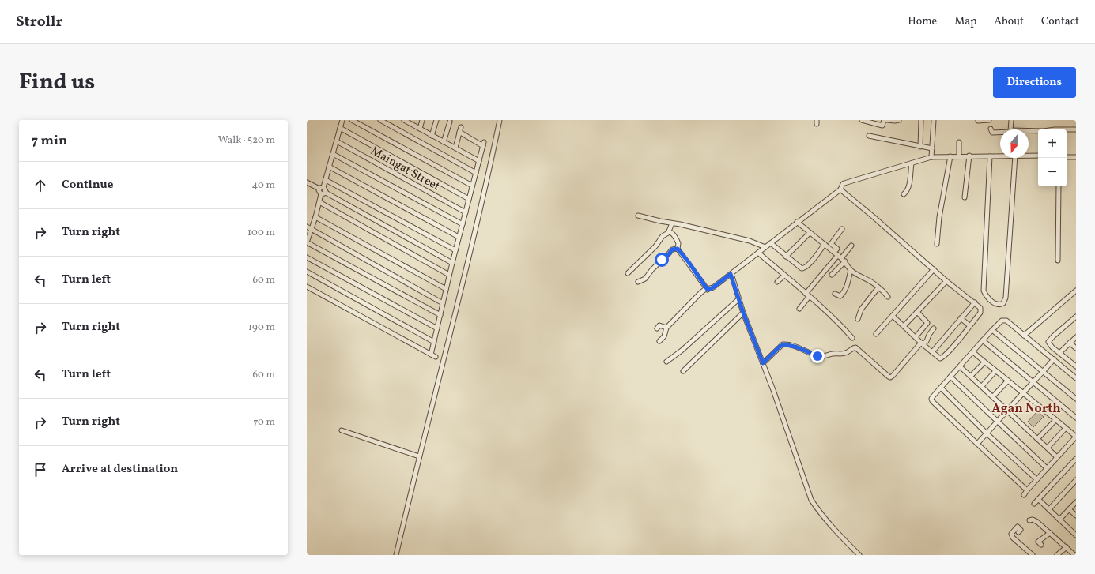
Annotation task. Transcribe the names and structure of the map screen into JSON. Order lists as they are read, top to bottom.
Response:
{
  "streets": {
    "street": ["Maingat Street"]
  },
  "districts": ["Agan North"],
  "north": "bottom",
  "page": {
    "header": "Strollr",
    "nav": [
      "Home",
      "Map",
      "About",
      "Contact"
    ],
    "title": "Find us",
    "buttons": "Directions",
    "heading": ["7 min", "Walk · 520 m"],
    "map_buttons": ["+", "−"],
    "list": [
      ["Continue", "40 m"],
      ["Turn right", "100 m"],
      ["Turn left", "60 m"],
      ["Turn right", "190 m"],
      ["Turn left", "60 m"],
      ["Turn right", "70 m"],
      "Arrive at destination"
    ]
  }
}
